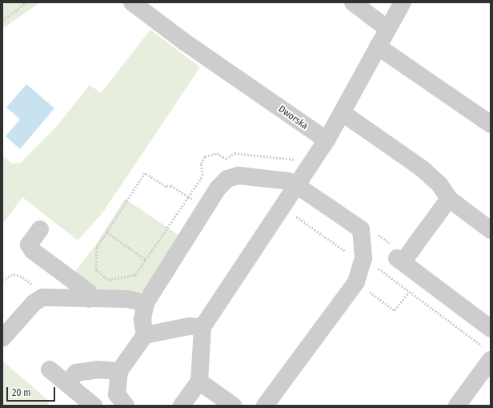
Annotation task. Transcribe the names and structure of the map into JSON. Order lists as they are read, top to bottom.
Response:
{
  "streets": {
    "street": ["Dworska"]
  },
  "scale_bar": "20 m"
}
